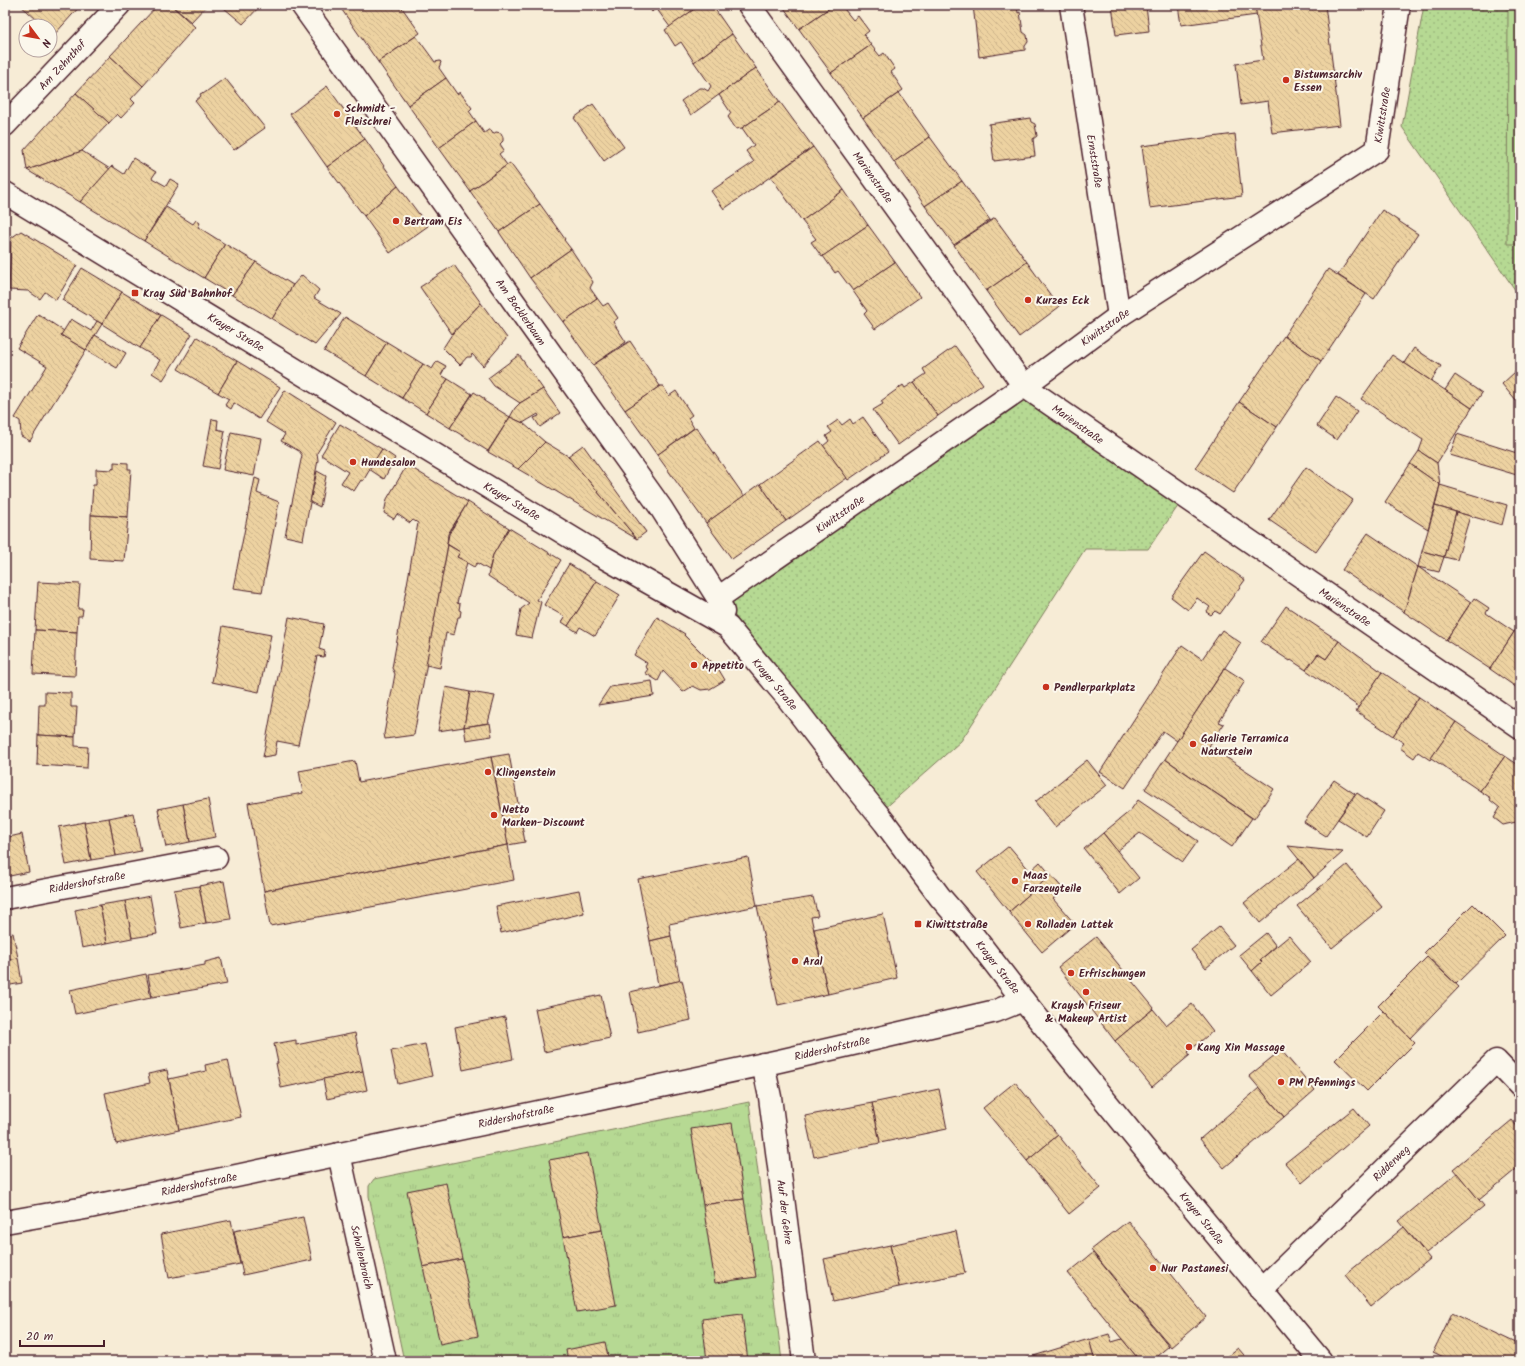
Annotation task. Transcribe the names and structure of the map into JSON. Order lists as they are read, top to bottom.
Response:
{
  "streets": {
    "street": [
      "Am Zehnthof",
      "Kiwittstraße",
      "Ernststraße",
      "Marienstraße",
      "Am Bocklerbaum",
      "Krayer Straße",
      "Riddershofstraße",
      "Ridderweg",
      "Auf der Gehre",
      "Schollenbroich"
    ]
  },
  "crossings": [
    ["Kiwittstraße", "Ernststraße"],
    ["Kiwittstraße", "Marienstraße"],
    ["Kiwittstraße", "Am Bocklerbaum"],
    ["Am Bocklerbaum", "Krayer Straße"],
    ["Krayer Straße", "Riddershofstraße"],
    ["Krayer Straße", "Ridderweg"],
    ["Riddershofstraße", "Auf der Gehre"],
    ["Riddershofstraße", "Schollenbroich"]
  ],
  "places": {
    "other": [
      "Bistumsarchiv Essen",
      "Schmidt - Fleischrei",
      "Bertram Eis",
      "Kurzes Eck",
      "Hundesalon",
      "Appetito",
      "Pendlerparkplatz",
      "Galierie Terramica Naturstein",
      "Klingenstein",
      "Netto Marken-Discount",
      "Maas Farzeugteile",
      "Rolladen Lattek",
      "Aral",
      "Erfrischungen",
      "Kraysh Friseur & Makeup Artist",
      "Kang Xin Massage",
      "PM Pfennings",
      "Nur Pastanesi"
    ],
    "transit": ["Kray Süd Bahnhof", "Kiwittstraße"]
  },
  "scale_bar": "20 m",
  "north": "bottom right"
}
